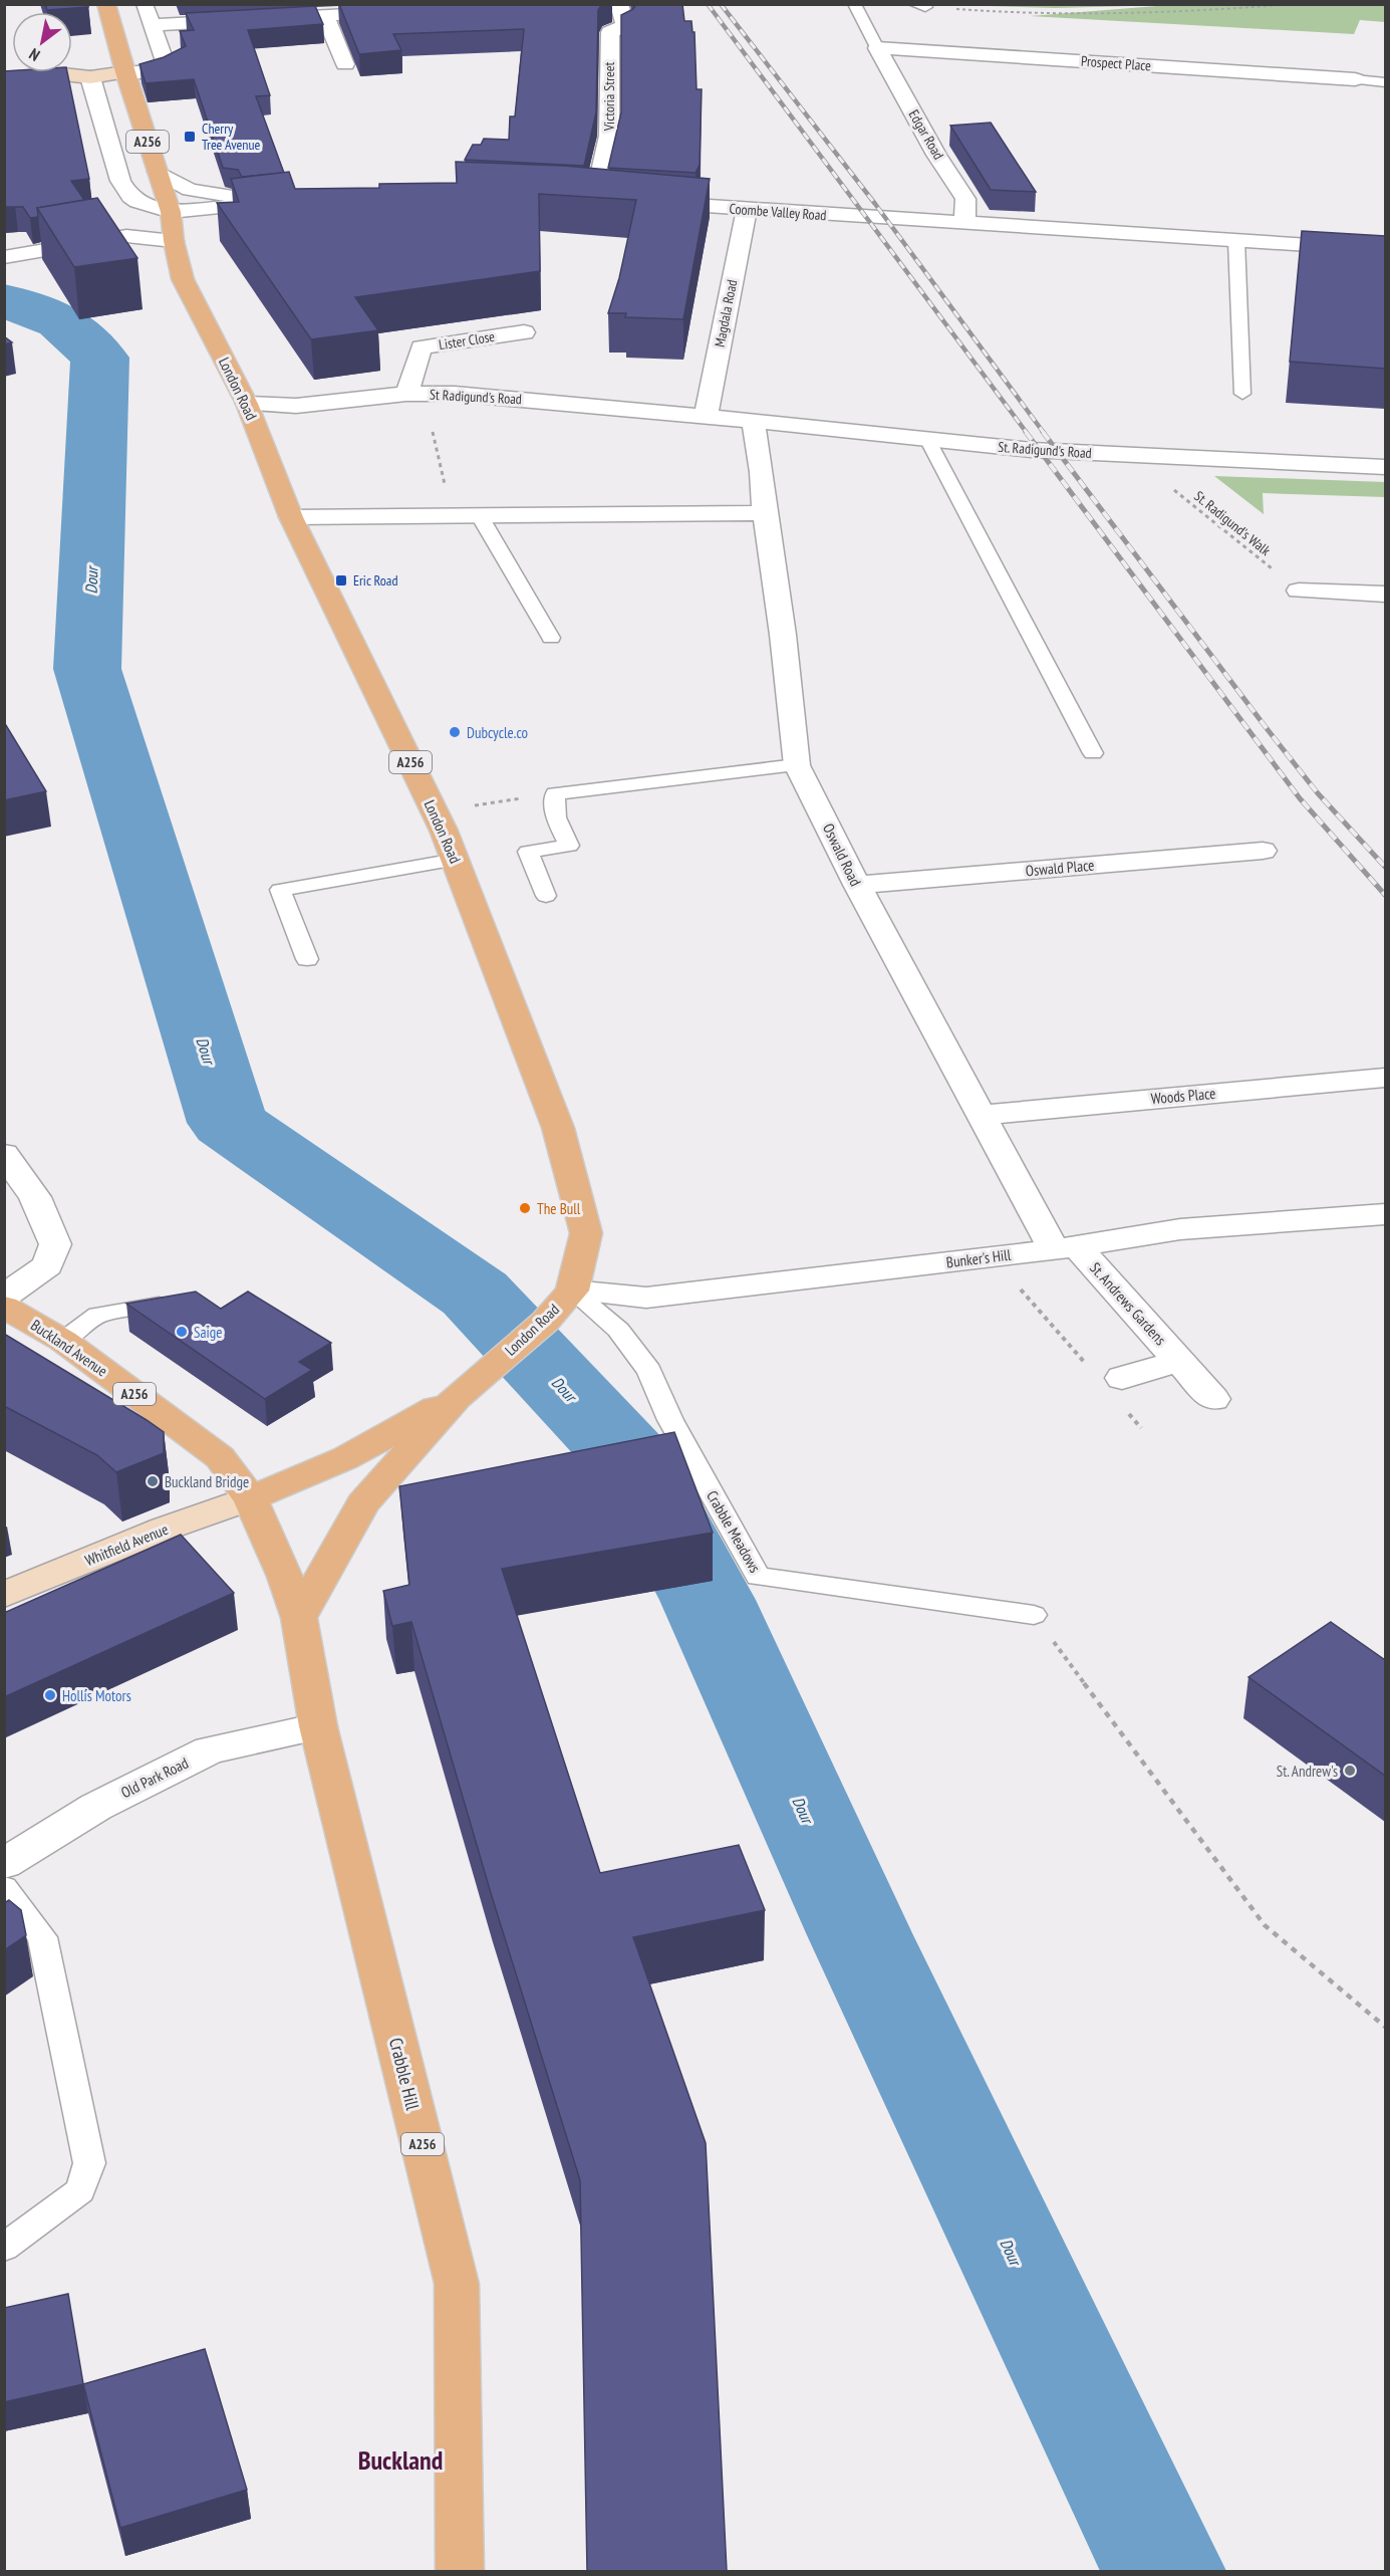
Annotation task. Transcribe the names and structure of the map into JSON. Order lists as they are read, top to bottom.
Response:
{
  "streets": {
    "main road": [
      "A256",
      "London Road",
      "Buckland Avenue",
      "Crabble Hill"
    ],
    "street": [
      "Prospect Place",
      "Victoria Street",
      "Edgar Road",
      "Coombe Valley Road",
      "Magdala Road",
      "Lister Close",
      "St Radigund's Road",
      "St. Radigund's Road",
      "Oswald Road",
      "Oswald Place",
      "Woods Place",
      "Bunker's Hill",
      "St. Andrews Gardens",
      "Whitfield Avenue",
      "Old Park Road"
    ],
    "lane": ["Crabble Meadows"],
    "path": ["St. Radigund's Walk"]
  },
  "crossings": [
    ["Prospect Place", "Edgar Road"],
    ["Edgar Road", "Coombe Valley Road"],
    ["Coombe Valley Road", "Magdala Road"],
    ["Magdala Road", "St Radigund's Road"],
    ["Magdala Road", "St. Radigund's Road"],
    ["Lister Close", "St Radigund's Road"],
    ["London Road", "St Radigund's Road"],
    ["London Road", "Bunker's Hill"],
    ["London Road", "Buckland Avenue"],
    ["London Road", "Crabble Meadows"],
    ["London Road", "Whitfield Avenue"],
    ["London Road", "Crabble Hill"],
    ["St Radigund's Road", "St. Radigund's Road"],
    ["St. Radigund's Road", "Oswald Road"],
    ["Oswald Road", "Oswald Place"],
    ["Oswald Road", "Woods Place"],
    ["Oswald Road", "Bunker's Hill"],
    ["Oswald Road", "St. Andrews Gardens"],
    ["Bunker's Hill", "St. Andrews Gardens"],
    ["Bunker's Hill", "Crabble Meadows"],
    ["Buckland Avenue", "Whitfield Avenue"],
    ["Buckland Avenue", "Crabble Hill"],
    ["Old Park Road", "Crabble Hill"]
  ],
  "districts": ["Buckland"],
  "water": ["Dour"],
  "places": {
    "transit": ["Cherry Tree Avenue", "Eric Road"],
    "other": [
      "Dubcycle.co",
      "The Bull",
      "Saige",
      "Buckland Bridge",
      "Hollis Motors",
      "St. Andrew's"
    ]
  },
  "north": "bottom left"
}
